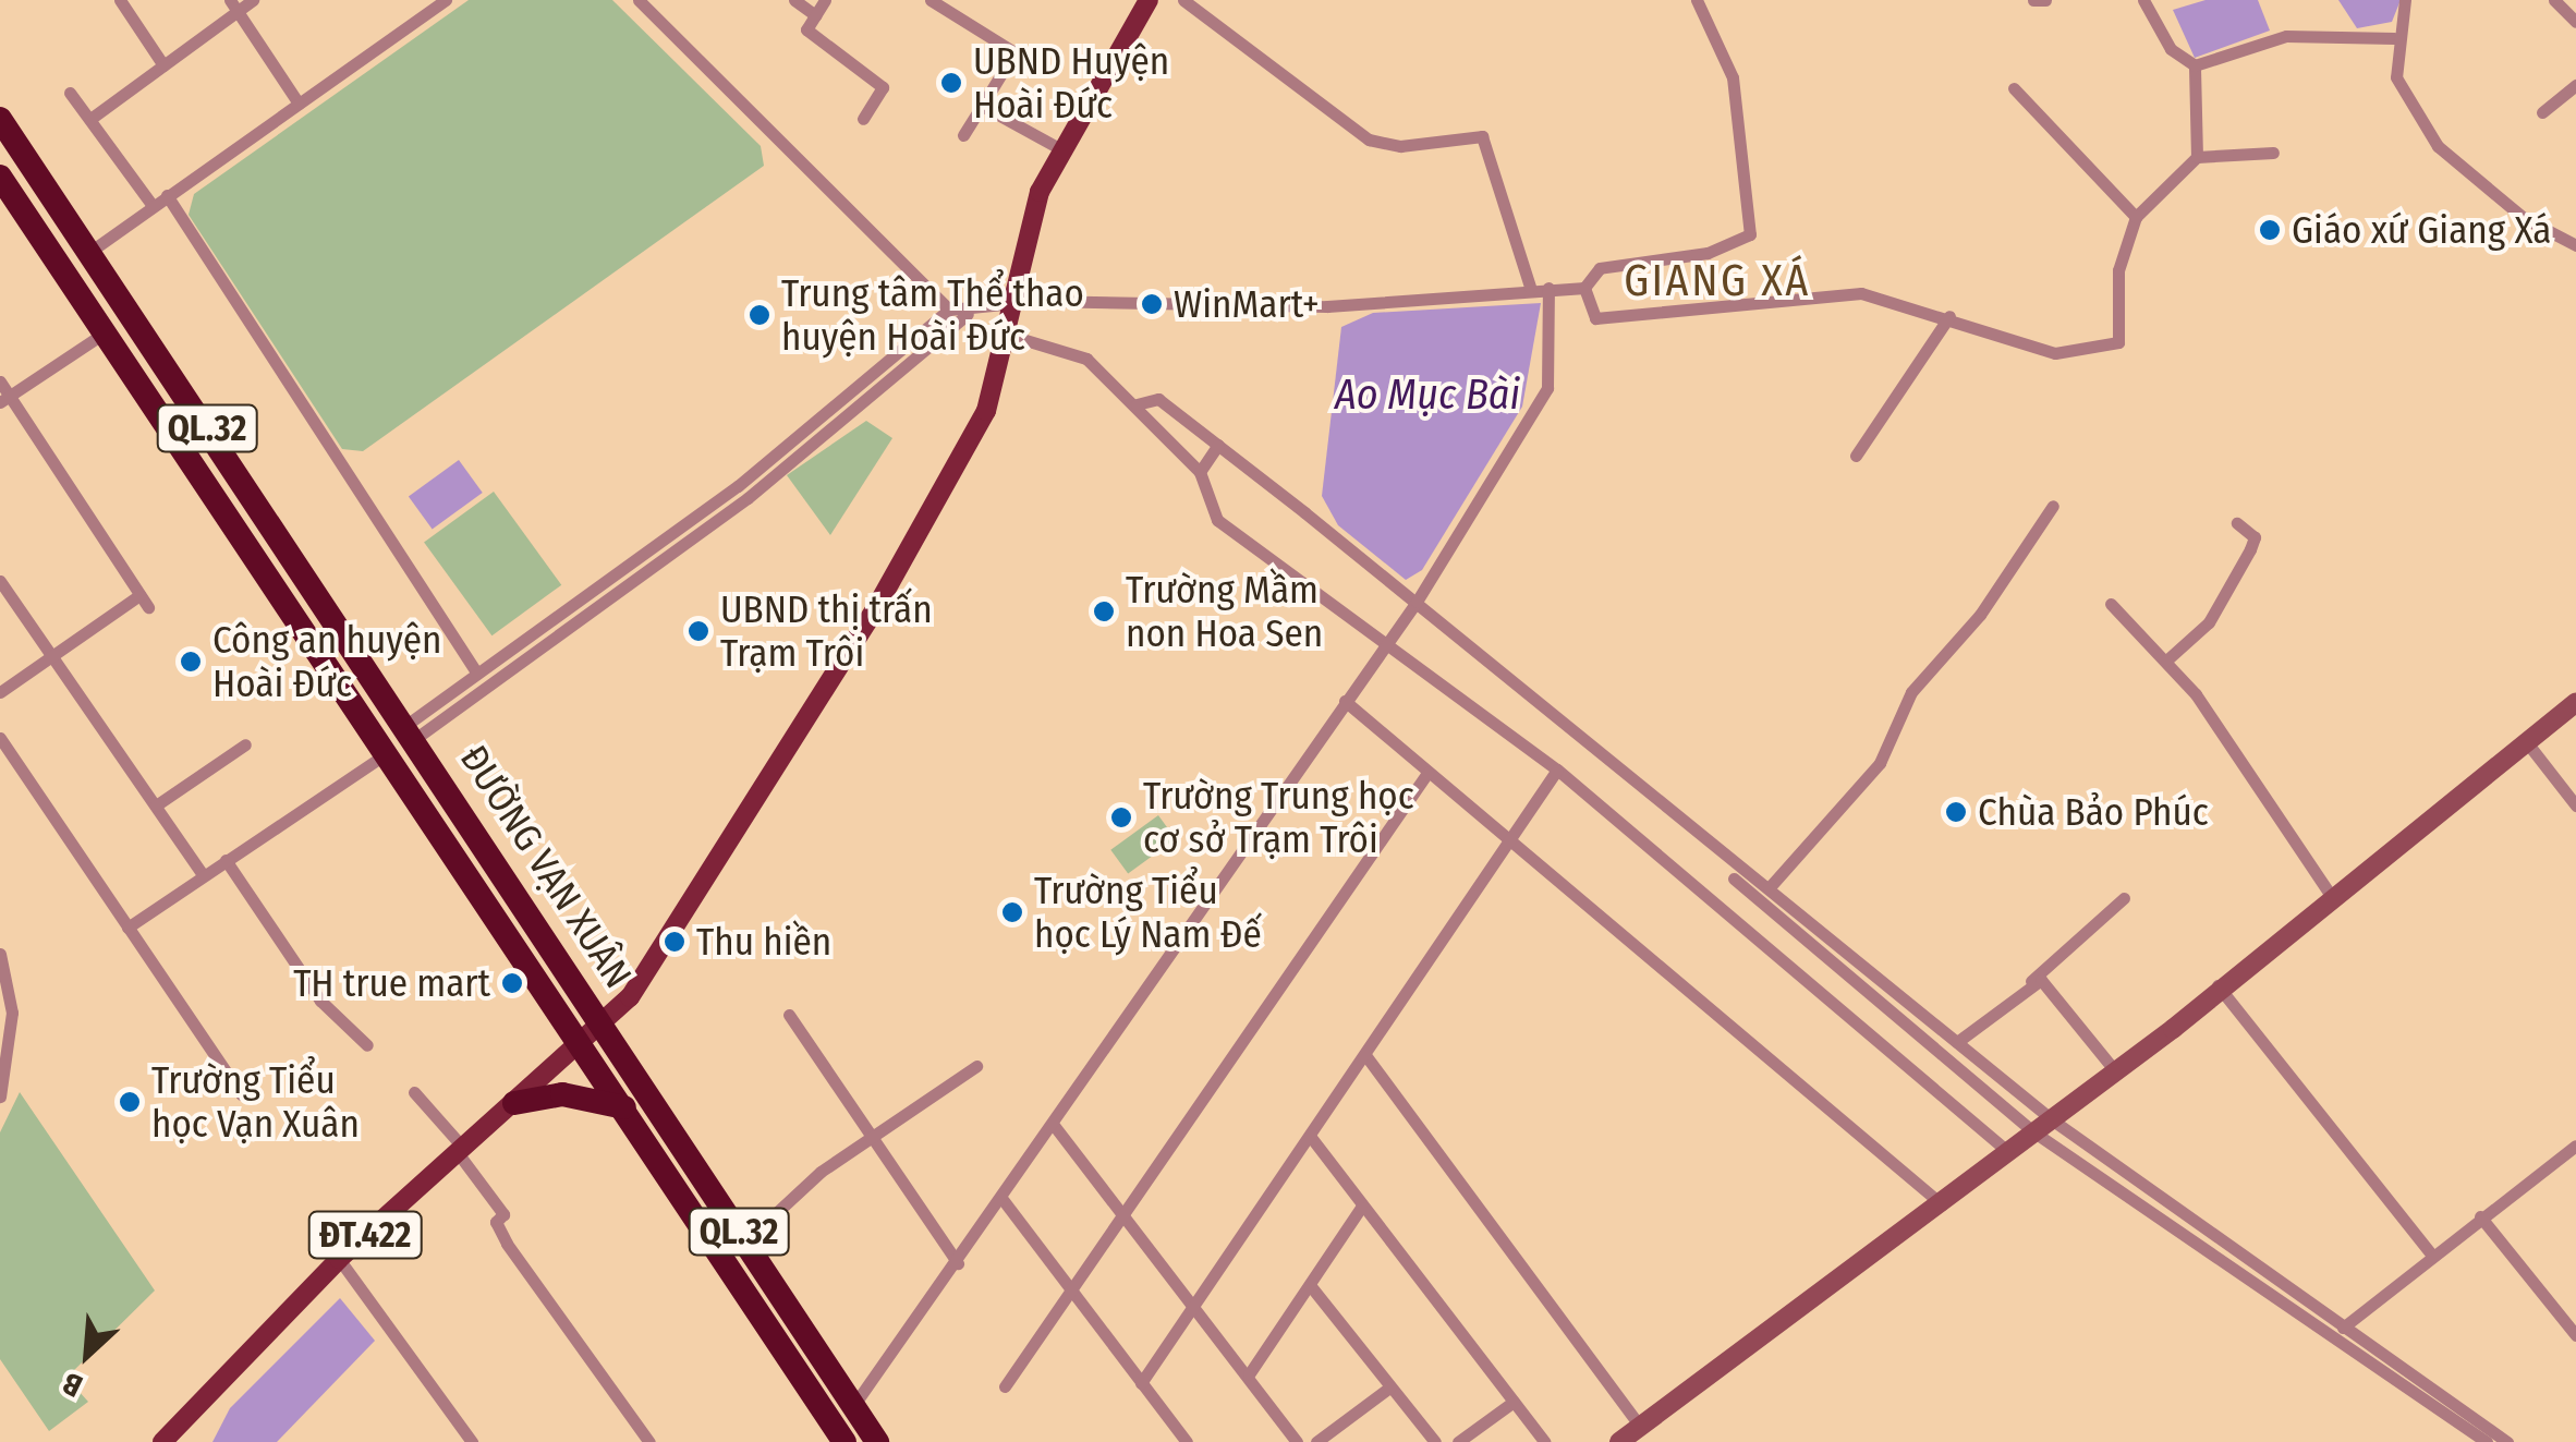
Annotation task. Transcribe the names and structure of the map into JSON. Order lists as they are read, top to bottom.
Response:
{
  "streets": {
    "highway": ["QL.32", "ĐƯỜNG VẠN XUÂN"],
    "main road": ["ĐT.422"]
  },
  "crossings": [
    ["ĐƯỜNG VẠN XUÂN", "ĐT.422"]
  ],
  "districts": ["GIANG XÁ"],
  "water": ["Ao Mục Bài"],
  "places": [
    "UBND Huyện Hoài Đức",
    "Giáo xứ Giang Xá",
    "WinMart+",
    "Trung tâm Thể thao huyện Hoài Đức",
    "Trường Mầm non Hoa Sen",
    "UBND thị trấn Trạm Trôi",
    "Công an huyện Hoài Đức",
    "Chùa Bảo Phúc",
    "Trường Trung học cơ sở Trạm Trôi",
    "Trường Tiểu học Lý Nam Đế",
    "Thu hiền",
    "TH true mart",
    "Trường Tiểu học Vạn Xuân"
  ],
  "north": "bottom left"
}
